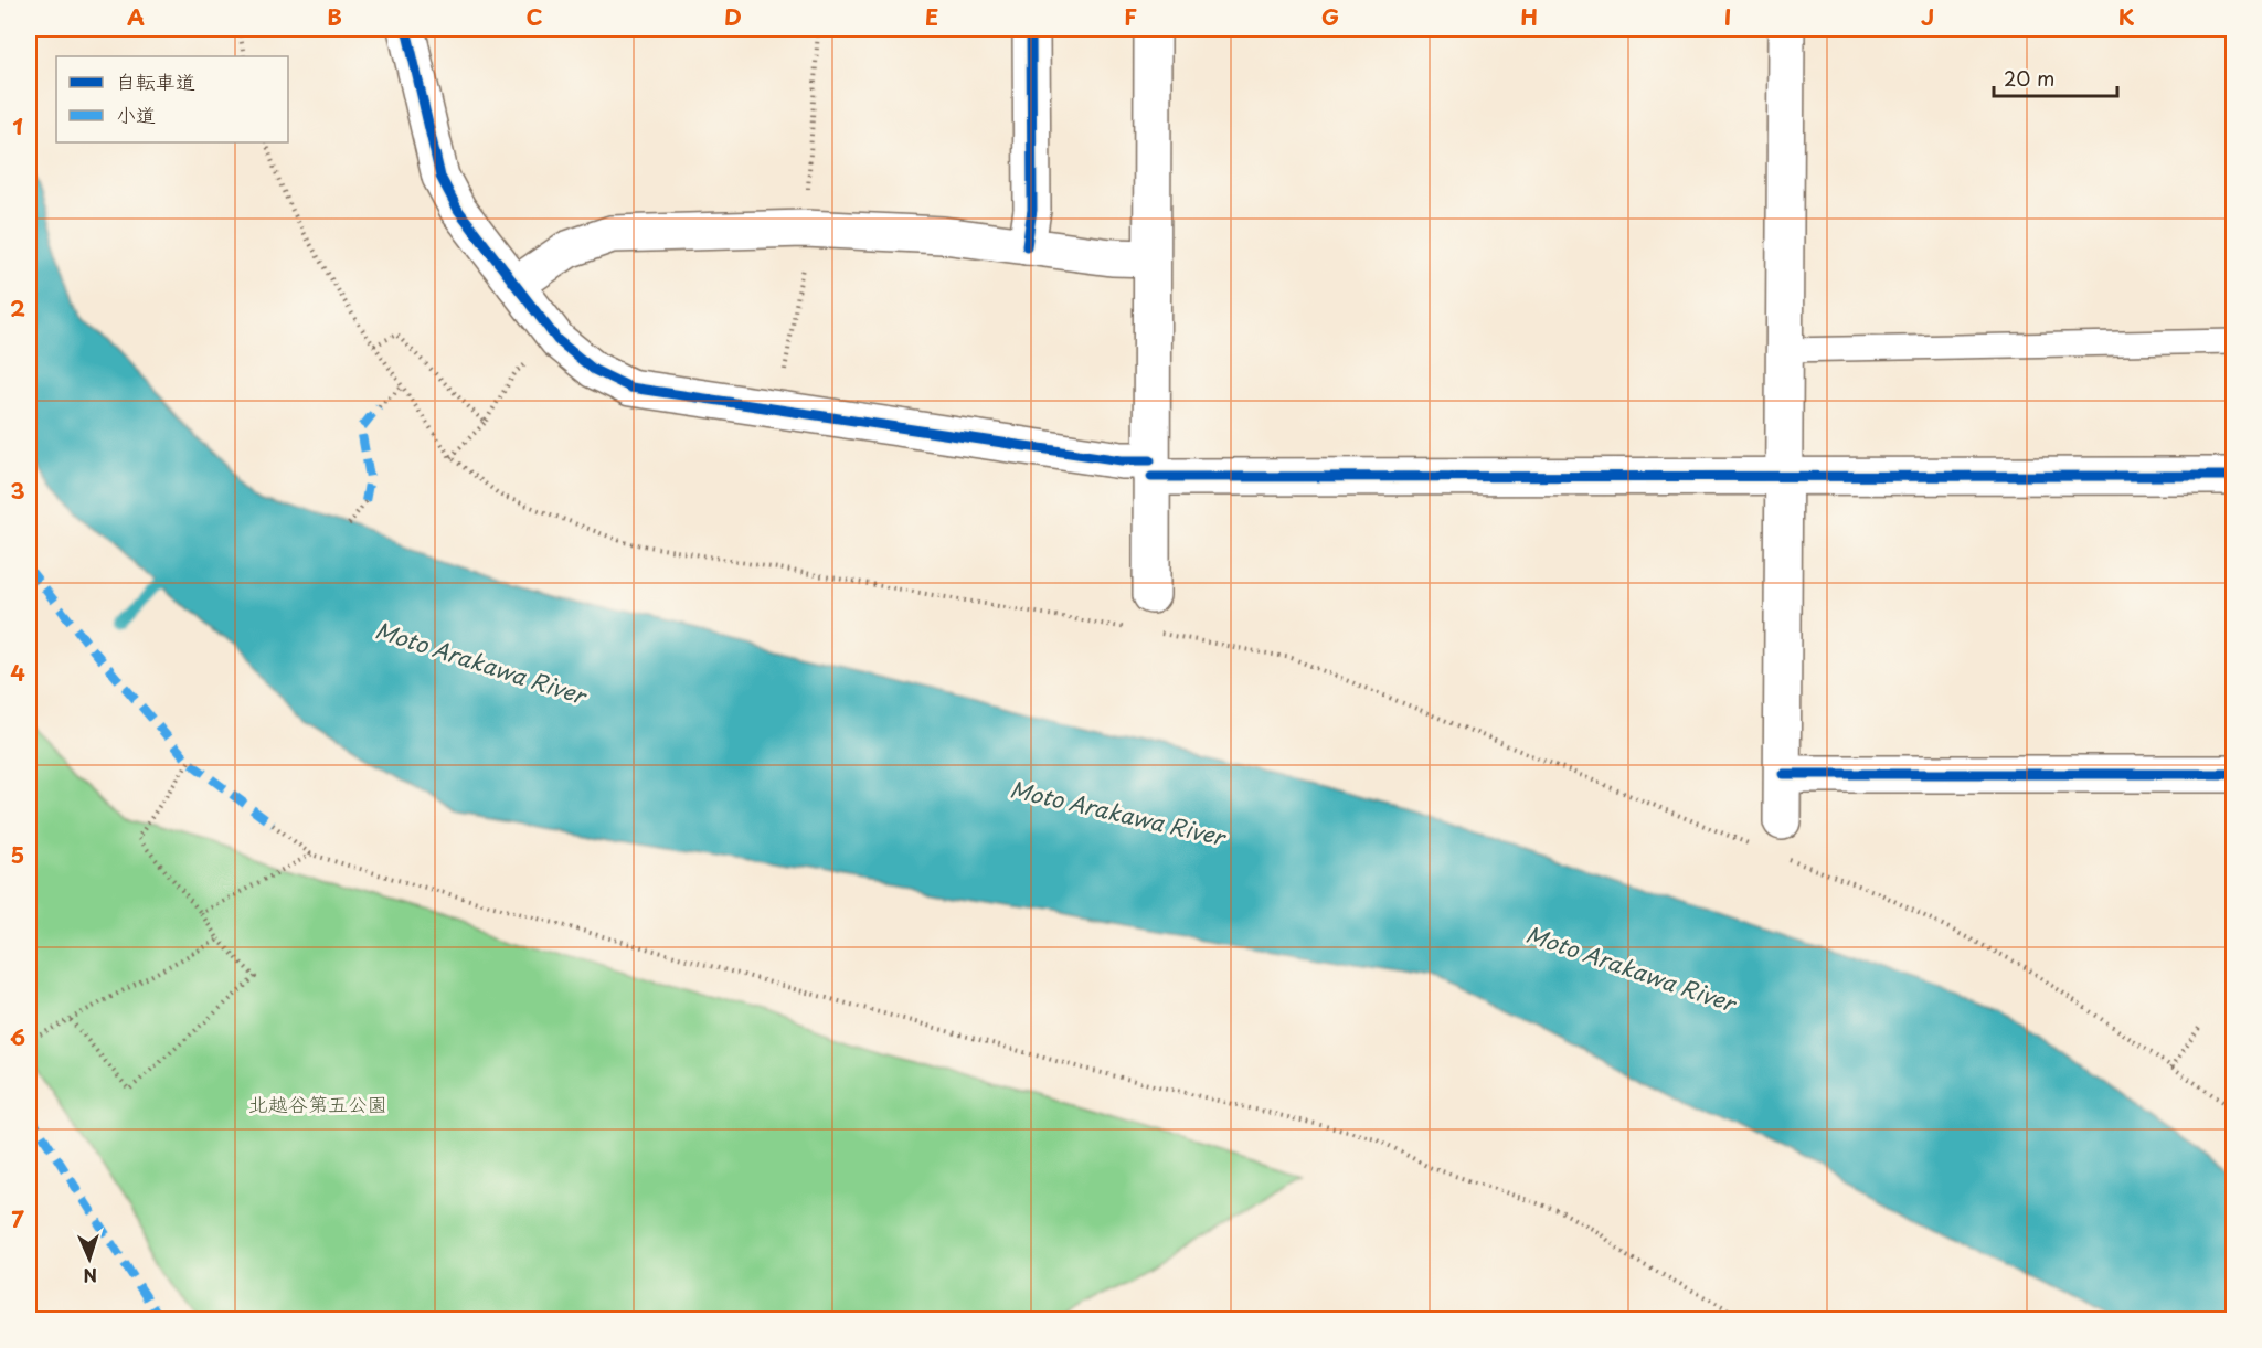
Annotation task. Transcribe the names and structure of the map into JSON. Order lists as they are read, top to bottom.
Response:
{
  "water": ["Moto Arakawa River"],
  "parks": ["北越谷第五公園"],
  "legend": ["自転車道", "小道"],
  "scale_bar": "20 m",
  "north": "bottom",
  "grid": {
    "columns": [
      "A",
      "B",
      "C",
      "D",
      "E",
      "F",
      "G",
      "H",
      "I",
      "J",
      "K"
    ],
    "rows": [
      "1",
      "2",
      "3",
      "4",
      "5",
      "6",
      "7"
    ]
  }
}
